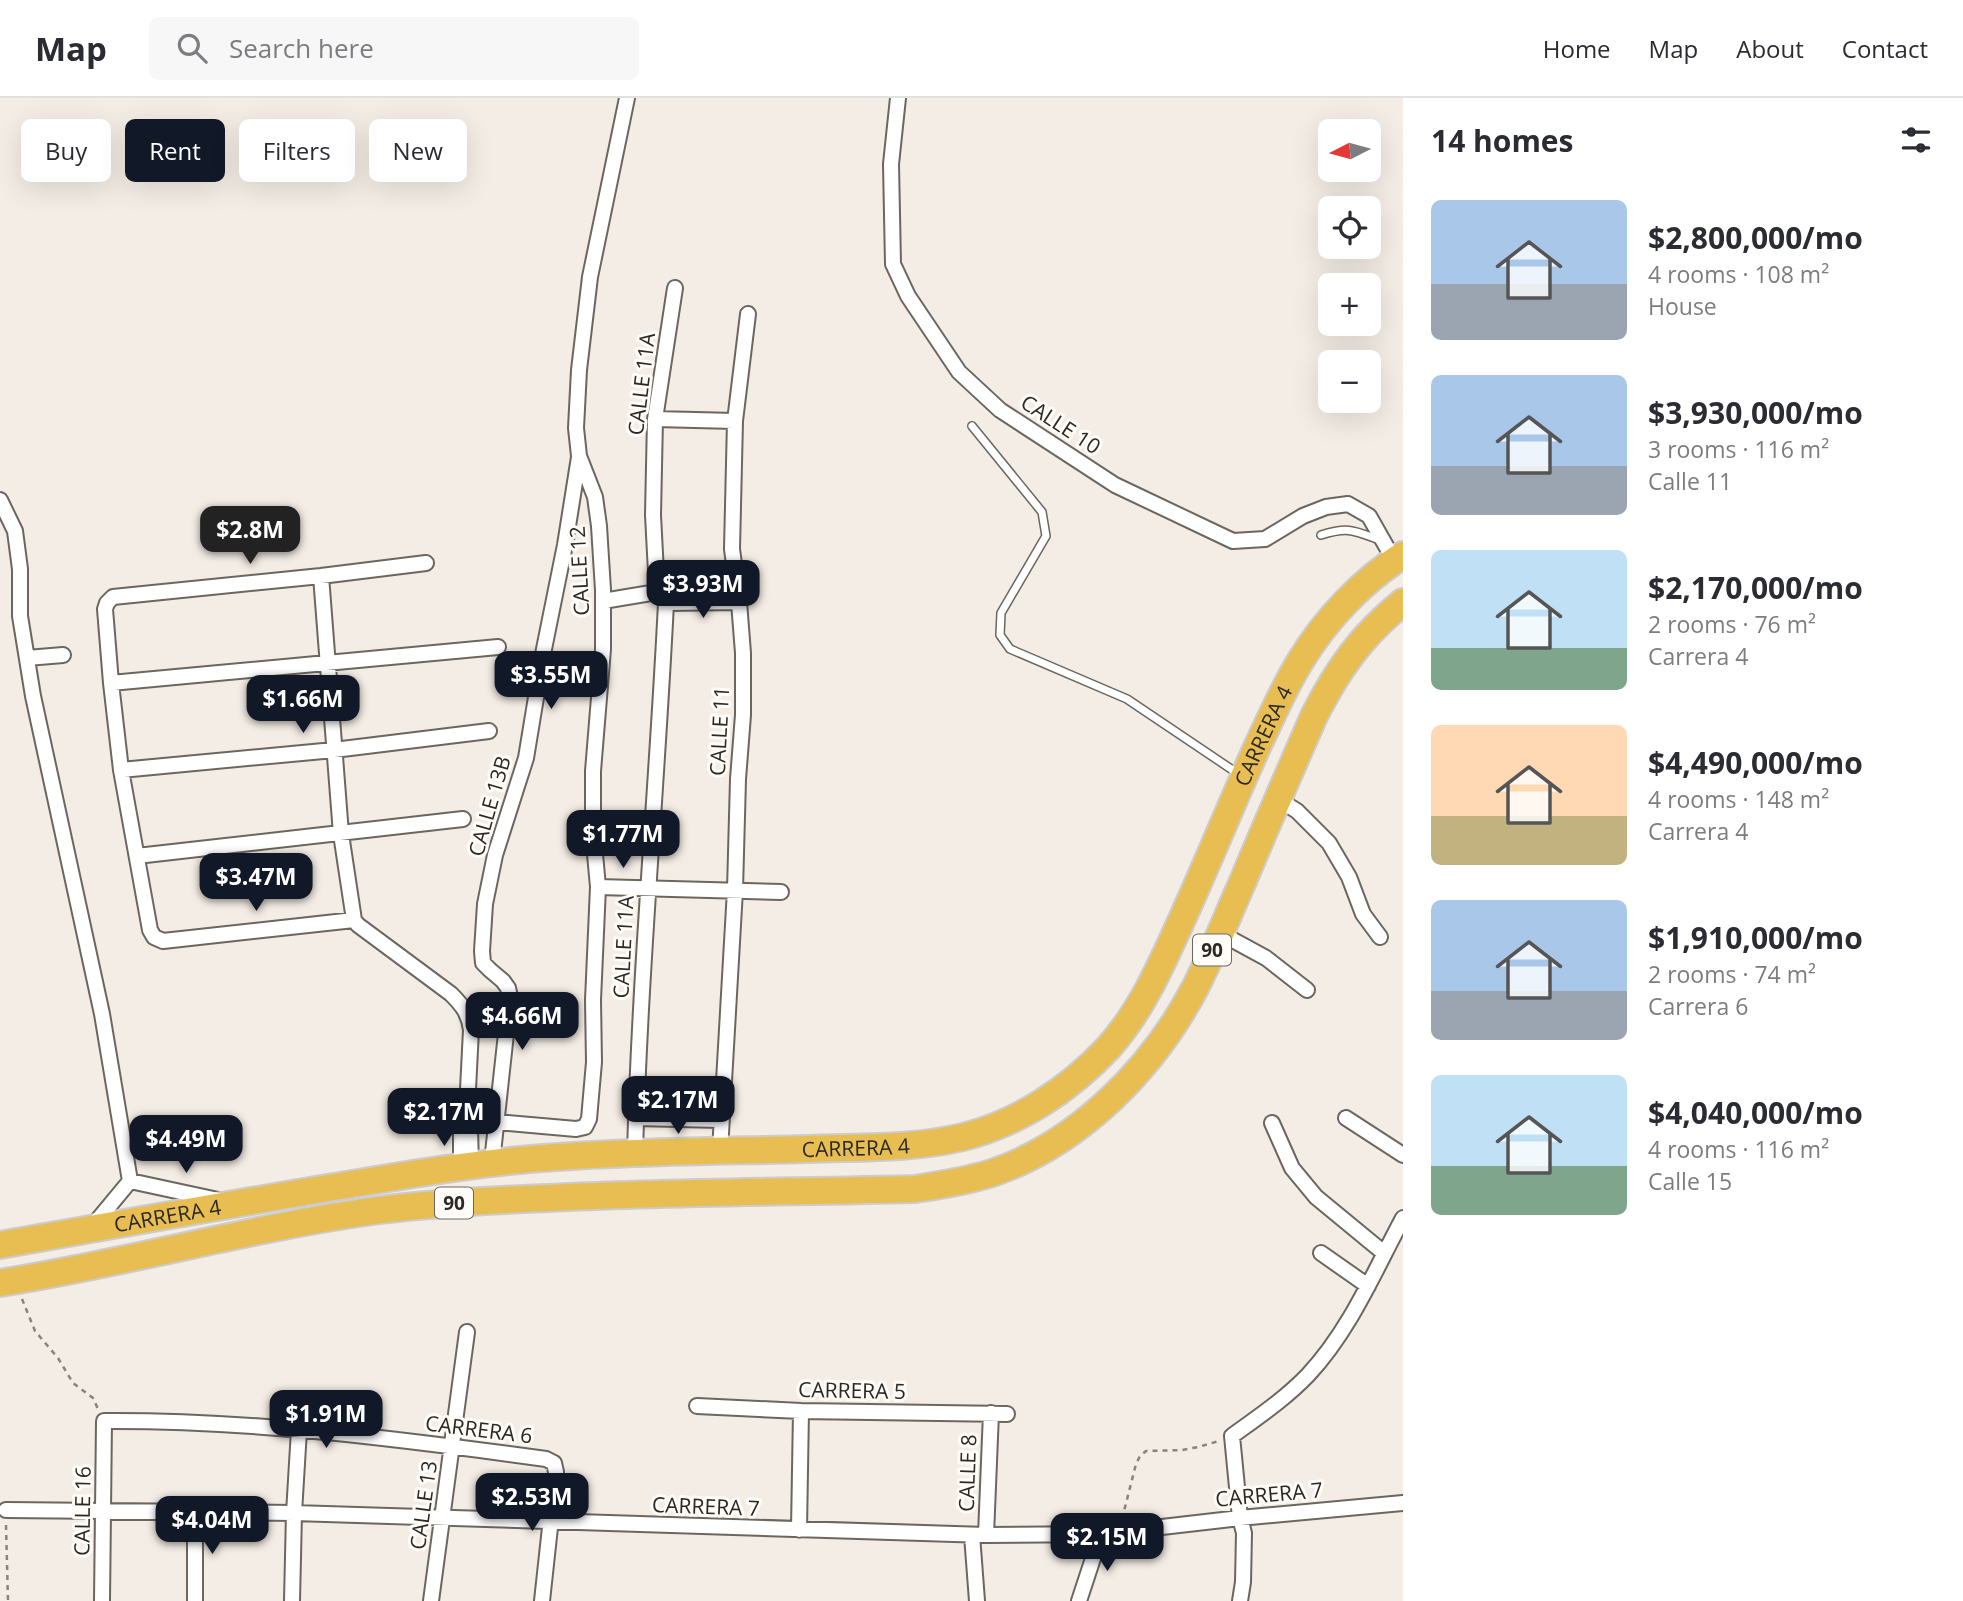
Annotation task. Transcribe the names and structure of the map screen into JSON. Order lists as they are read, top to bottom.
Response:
{
  "streets": {
    "highway": ["CARRERA 4", "90"],
    "street": [
      "CALLE 11A",
      "CALLE 10",
      "CALLE 12",
      "CALLE 11",
      "CALLE 13B",
      "CARRERA 5",
      "CARRERA 6",
      "CALLE 8",
      "CARRERA 7",
      "CALLE 13",
      "CALLE 16"
    ]
  },
  "crossings": [
    ["CALLE 11A", "CARRERA 4"],
    ["CALLE 10", "CARRERA 4"],
    ["CALLE 12", "CALLE 13B"],
    ["CALLE 11", "CARRERA 4"],
    ["CARRERA 5", "CALLE 8"],
    ["CARRERA 6", "CARRERA 7"],
    ["CARRERA 6", "CALLE 13"],
    ["CARRERA 6", "CALLE 16"],
    ["CALLE 8", "CARRERA 7"],
    ["CARRERA 7", "CALLE 13"],
    ["CARRERA 7", "CALLE 16"]
  ],
  "north": "left",
  "page": {
    "header": "Map",
    "search": "Search here",
    "nav": [
      "Home",
      "Map",
      "About",
      "Contact"
    ],
    "heading": "14 homes",
    "map_buttons": ["+", "−"],
    "chip": [
      "Buy",
      "Rent",
      "Filters",
      "New"
    ],
    "list": [
      {
        "name": "$2,800,000/mo",
        "note": "4 rooms · 108 m² · House"
      },
      {
        "name": "$3,930,000/mo",
        "note": "3 rooms · 116 m² · Calle 11"
      },
      {
        "name": "$2,170,000/mo",
        "note": "2 rooms · 76 m² · Carrera 4"
      },
      {
        "name": "$4,490,000/mo",
        "note": "4 rooms · 148 m² · Carrera 4"
      },
      {
        "name": "$1,910,000/mo",
        "note": "2 rooms · 74 m² · Carrera 6"
      },
      {
        "name": "$4,040,000/mo",
        "note": "4 rooms · 116 m² · Calle 15"
      }
    ],
    "price": [
      "$2.8M",
      "$3.93M",
      "$3.55M",
      "$1.66M",
      "$1.77M",
      "$3.47M",
      "$4.66M",
      "$2.17M",
      "$2.17M",
      "$4.49M",
      "$1.91M",
      "$2.53M",
      "$4.04M",
      "$2.15M"
    ]
  }
}
